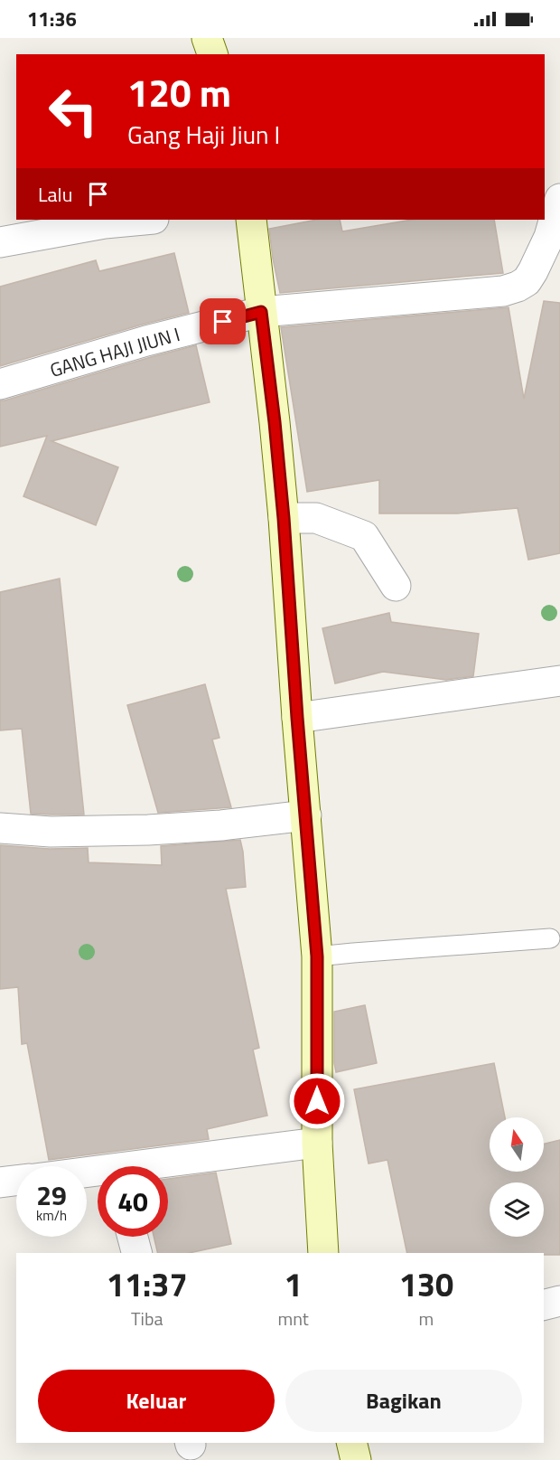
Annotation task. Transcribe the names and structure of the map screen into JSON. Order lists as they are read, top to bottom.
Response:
{
  "streets": {
    "street": ["GANG HAJI JIUN I"]
  },
  "north": "top",
  "page": {
    "status": "11:36",
    "turn": ["120 m", "Gang Haji Jiun I"],
    "then": "Lalu",
    "speed": "29 km/h",
    "limit": "40",
    "eta": [
      "11:37",
      "Tiba",
      "1",
      "mnt",
      "130",
      "m"
    ],
    "buttons": ["Keluar", "Bagikan"]
  }
}
